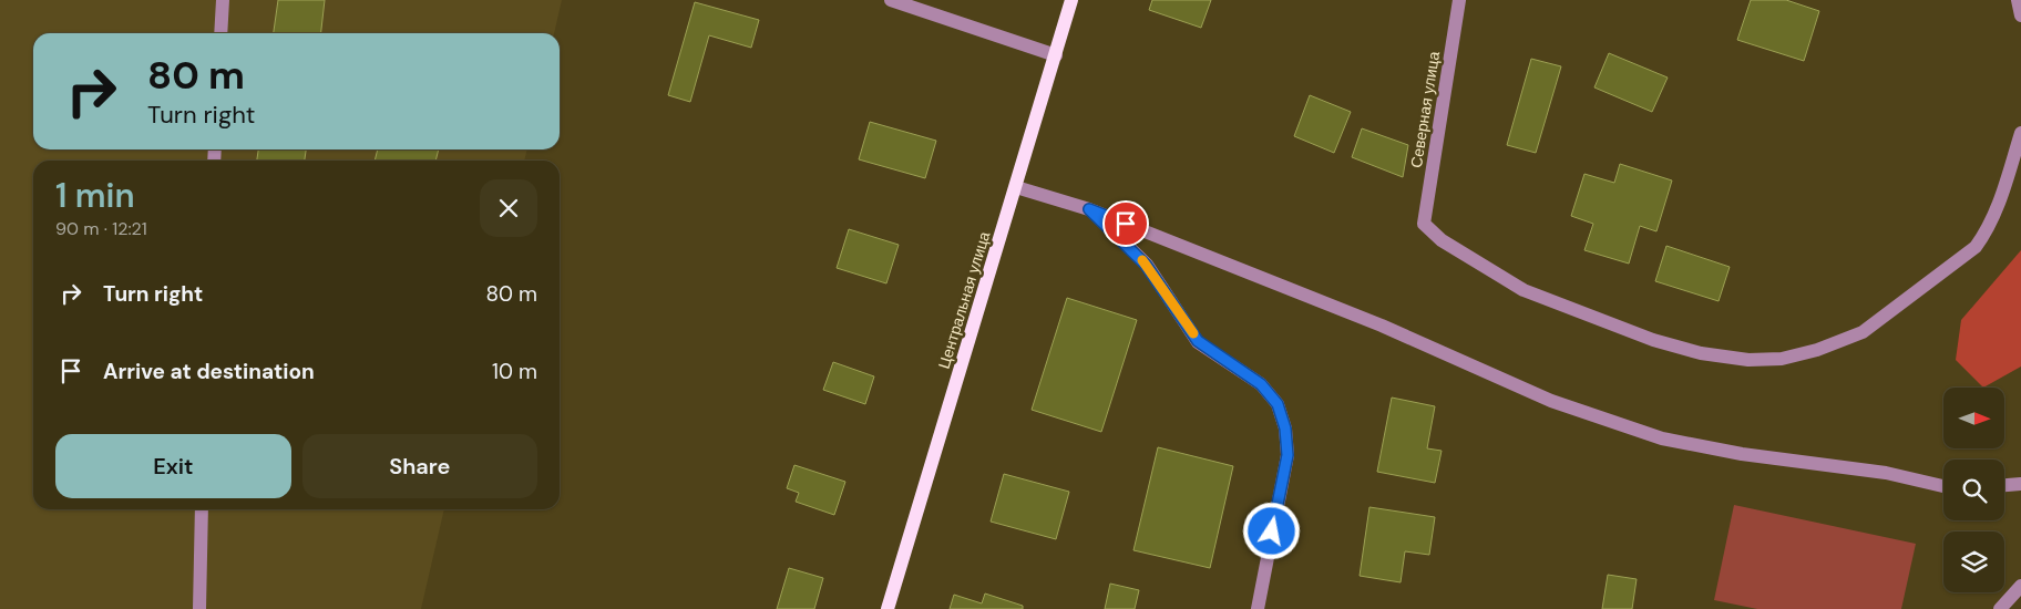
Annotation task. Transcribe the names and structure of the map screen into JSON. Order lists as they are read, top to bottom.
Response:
{
  "streets": {
    "main road": ["Центральная улица"],
    "street": ["Северная улица"]
  },
  "north": "right",
  "page": {
    "turn": ["80 m", "Turn right"],
    "heading": ["1 min", "90 m · 12:21"],
    "list": [
      {
        "name": "Turn right",
        "value": "80 m"
      },
      {
        "name": "Arrive at destination",
        "value": "10 m"
      }
    ],
    "buttons": ["Exit", "Share"]
  }
}
